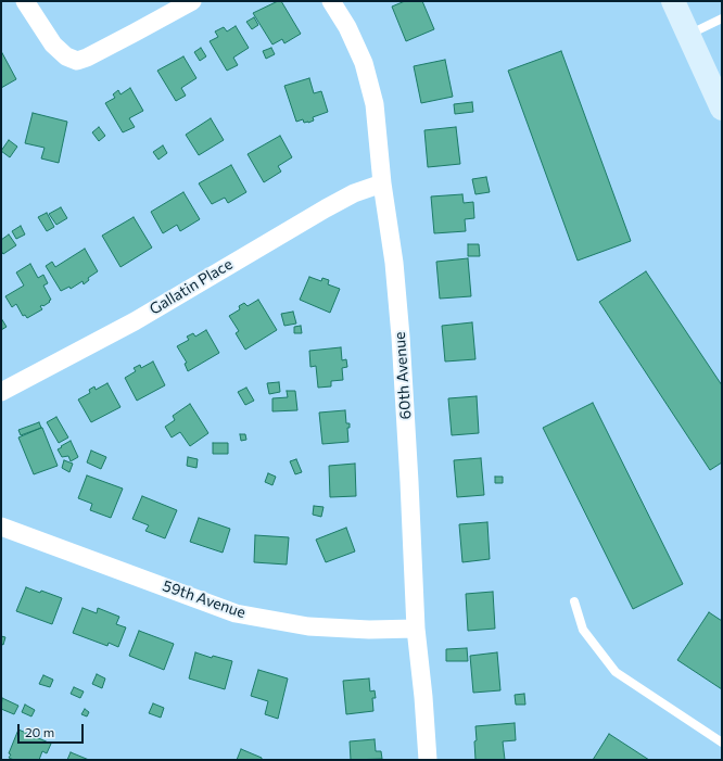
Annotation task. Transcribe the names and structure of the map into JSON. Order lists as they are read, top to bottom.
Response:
{
  "streets": {
    "street": ["Gallatin Place", "60th Avenue", "59th Avenue"]
  },
  "crossings": [
    ["Gallatin Place", "60th Avenue"],
    ["60th Avenue", "59th Avenue"]
  ],
  "scale_bar": "20 m"
}
